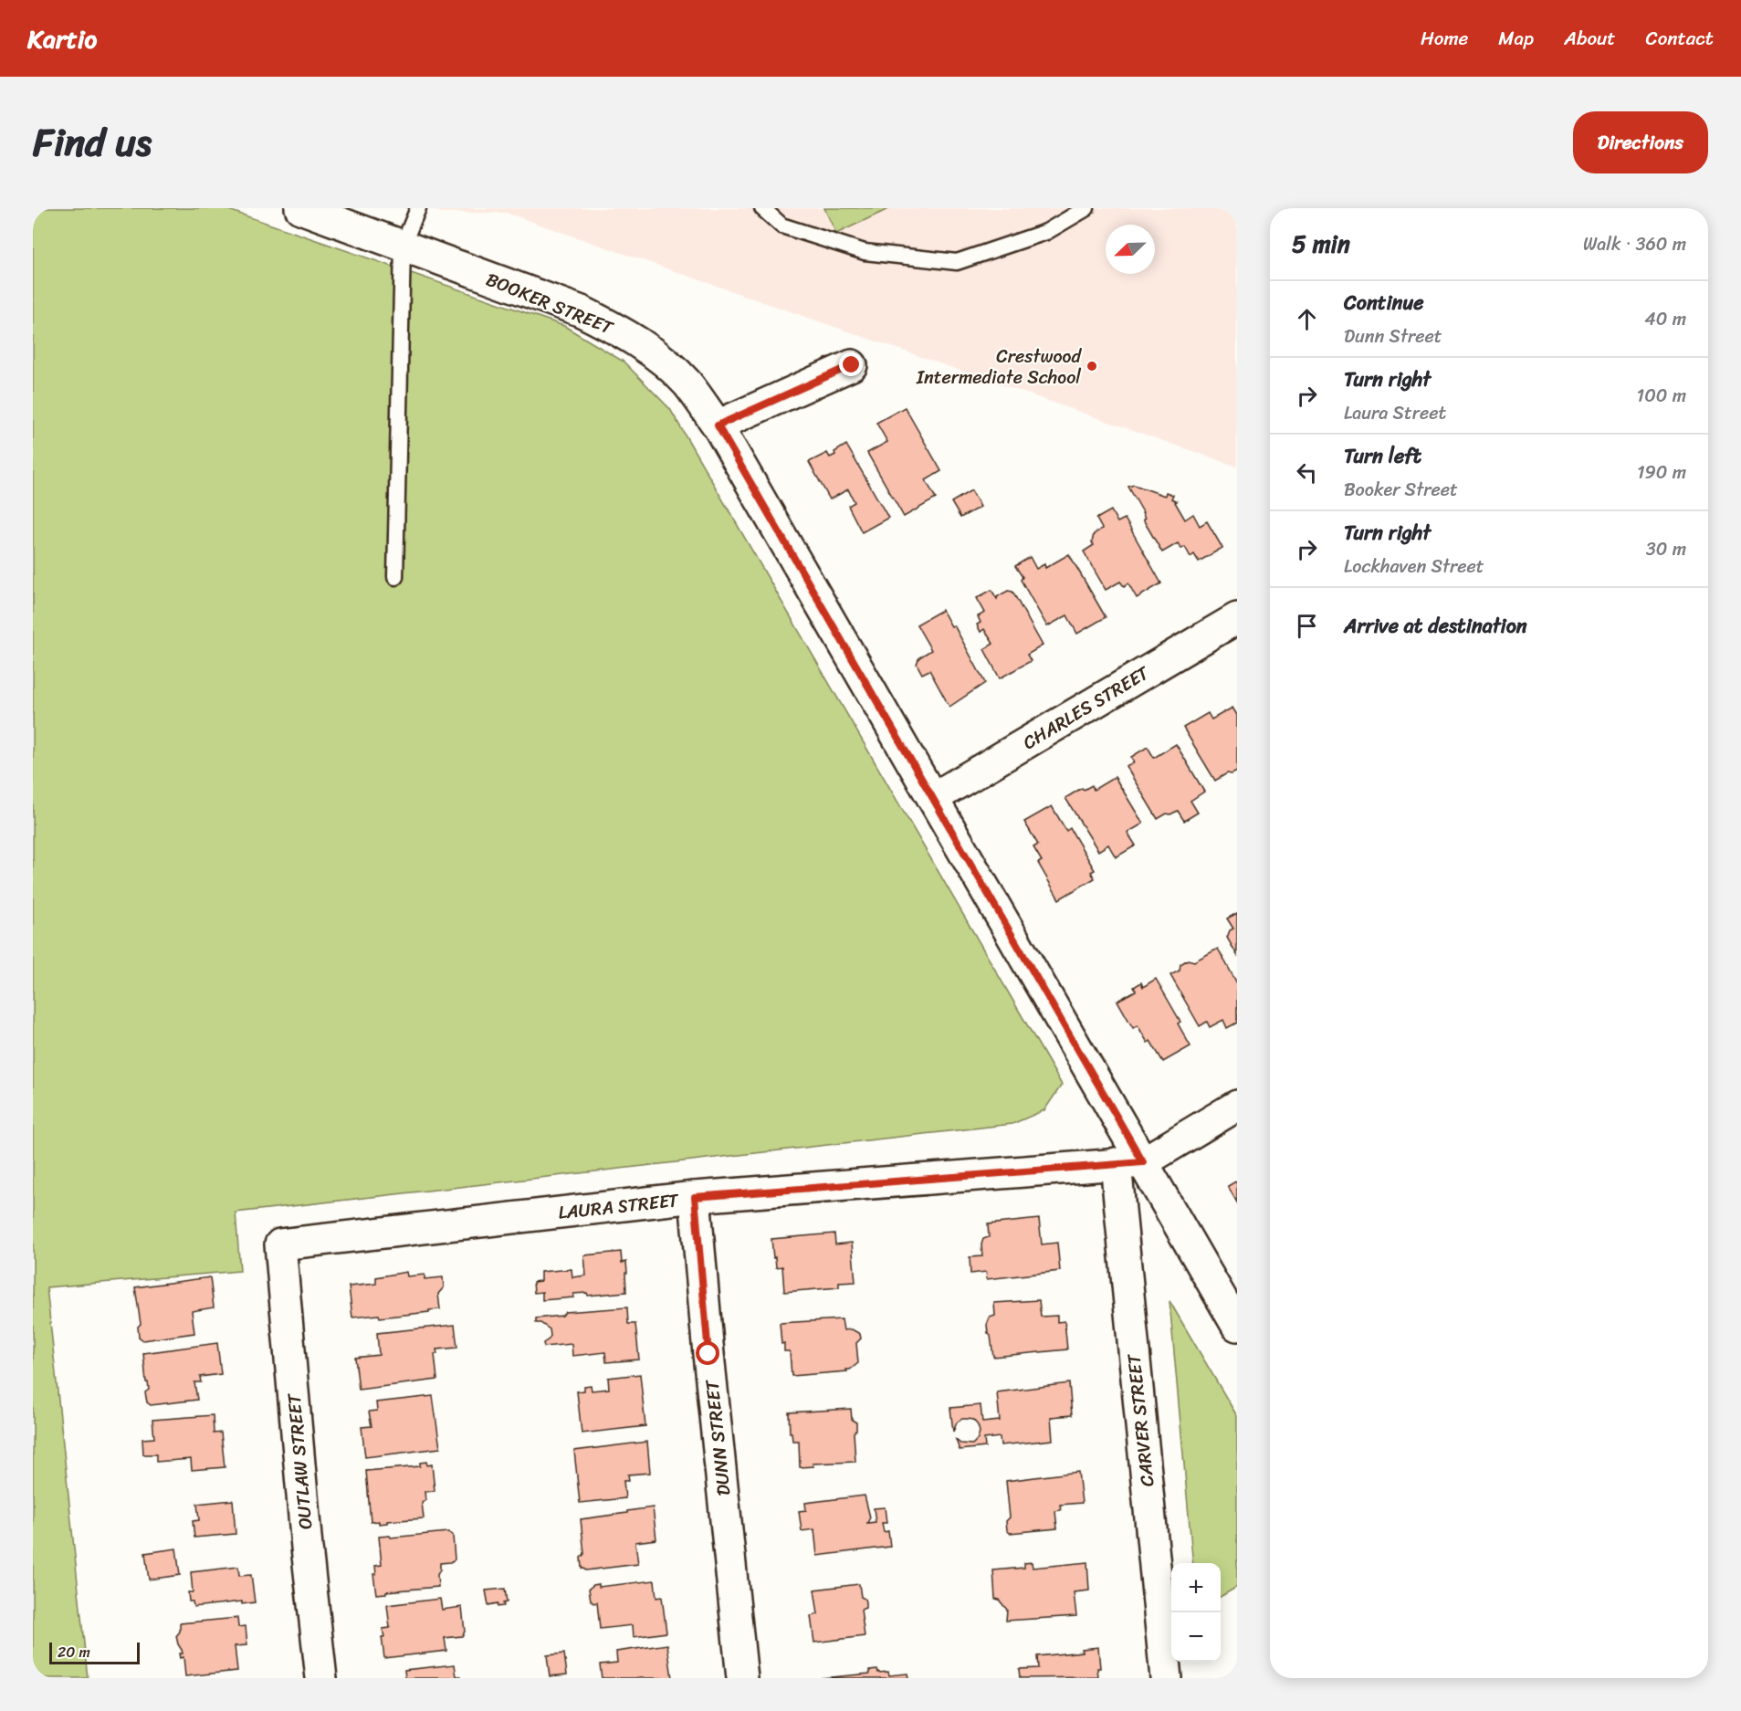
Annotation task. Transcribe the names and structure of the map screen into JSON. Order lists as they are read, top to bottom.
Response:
{
  "streets": {
    "street": [
      "BOOKER STREET",
      "CHARLES STREET",
      "LAURA STREET",
      "CARVER STREET",
      "DUNN STREET",
      "OUTLAW STREET"
    ]
  },
  "crossings": [
    ["BOOKER STREET", "CHARLES STREET"],
    ["BOOKER STREET", "LAURA STREET"],
    ["BOOKER STREET", "CARVER STREET"],
    ["LAURA STREET", "CARVER STREET"],
    ["LAURA STREET", "DUNN STREET"],
    ["LAURA STREET", "OUTLAW STREET"]
  ],
  "places": ["Crestwood Intermediate School"],
  "scale_bar": "20 m",
  "north": "bottom left",
  "page": {
    "header": "Kartio",
    "nav": [
      "Home",
      "Map",
      "About",
      "Contact"
    ],
    "title": "Find us",
    "buttons": "Directions",
    "heading": ["5 min", "Walk · 360 m"],
    "list": [
      ["Continue", "Dunn Street", "40 m"],
      ["Turn right", "Laura Street", "100 m"],
      ["Turn left", "Booker Street", "190 m"],
      ["Turn right", "Lockhaven Street", "30 m"],
      "Arrive at destination"
    ],
    "map_buttons": ["+", "−"],
    "scale": "20 m"
  }
}
